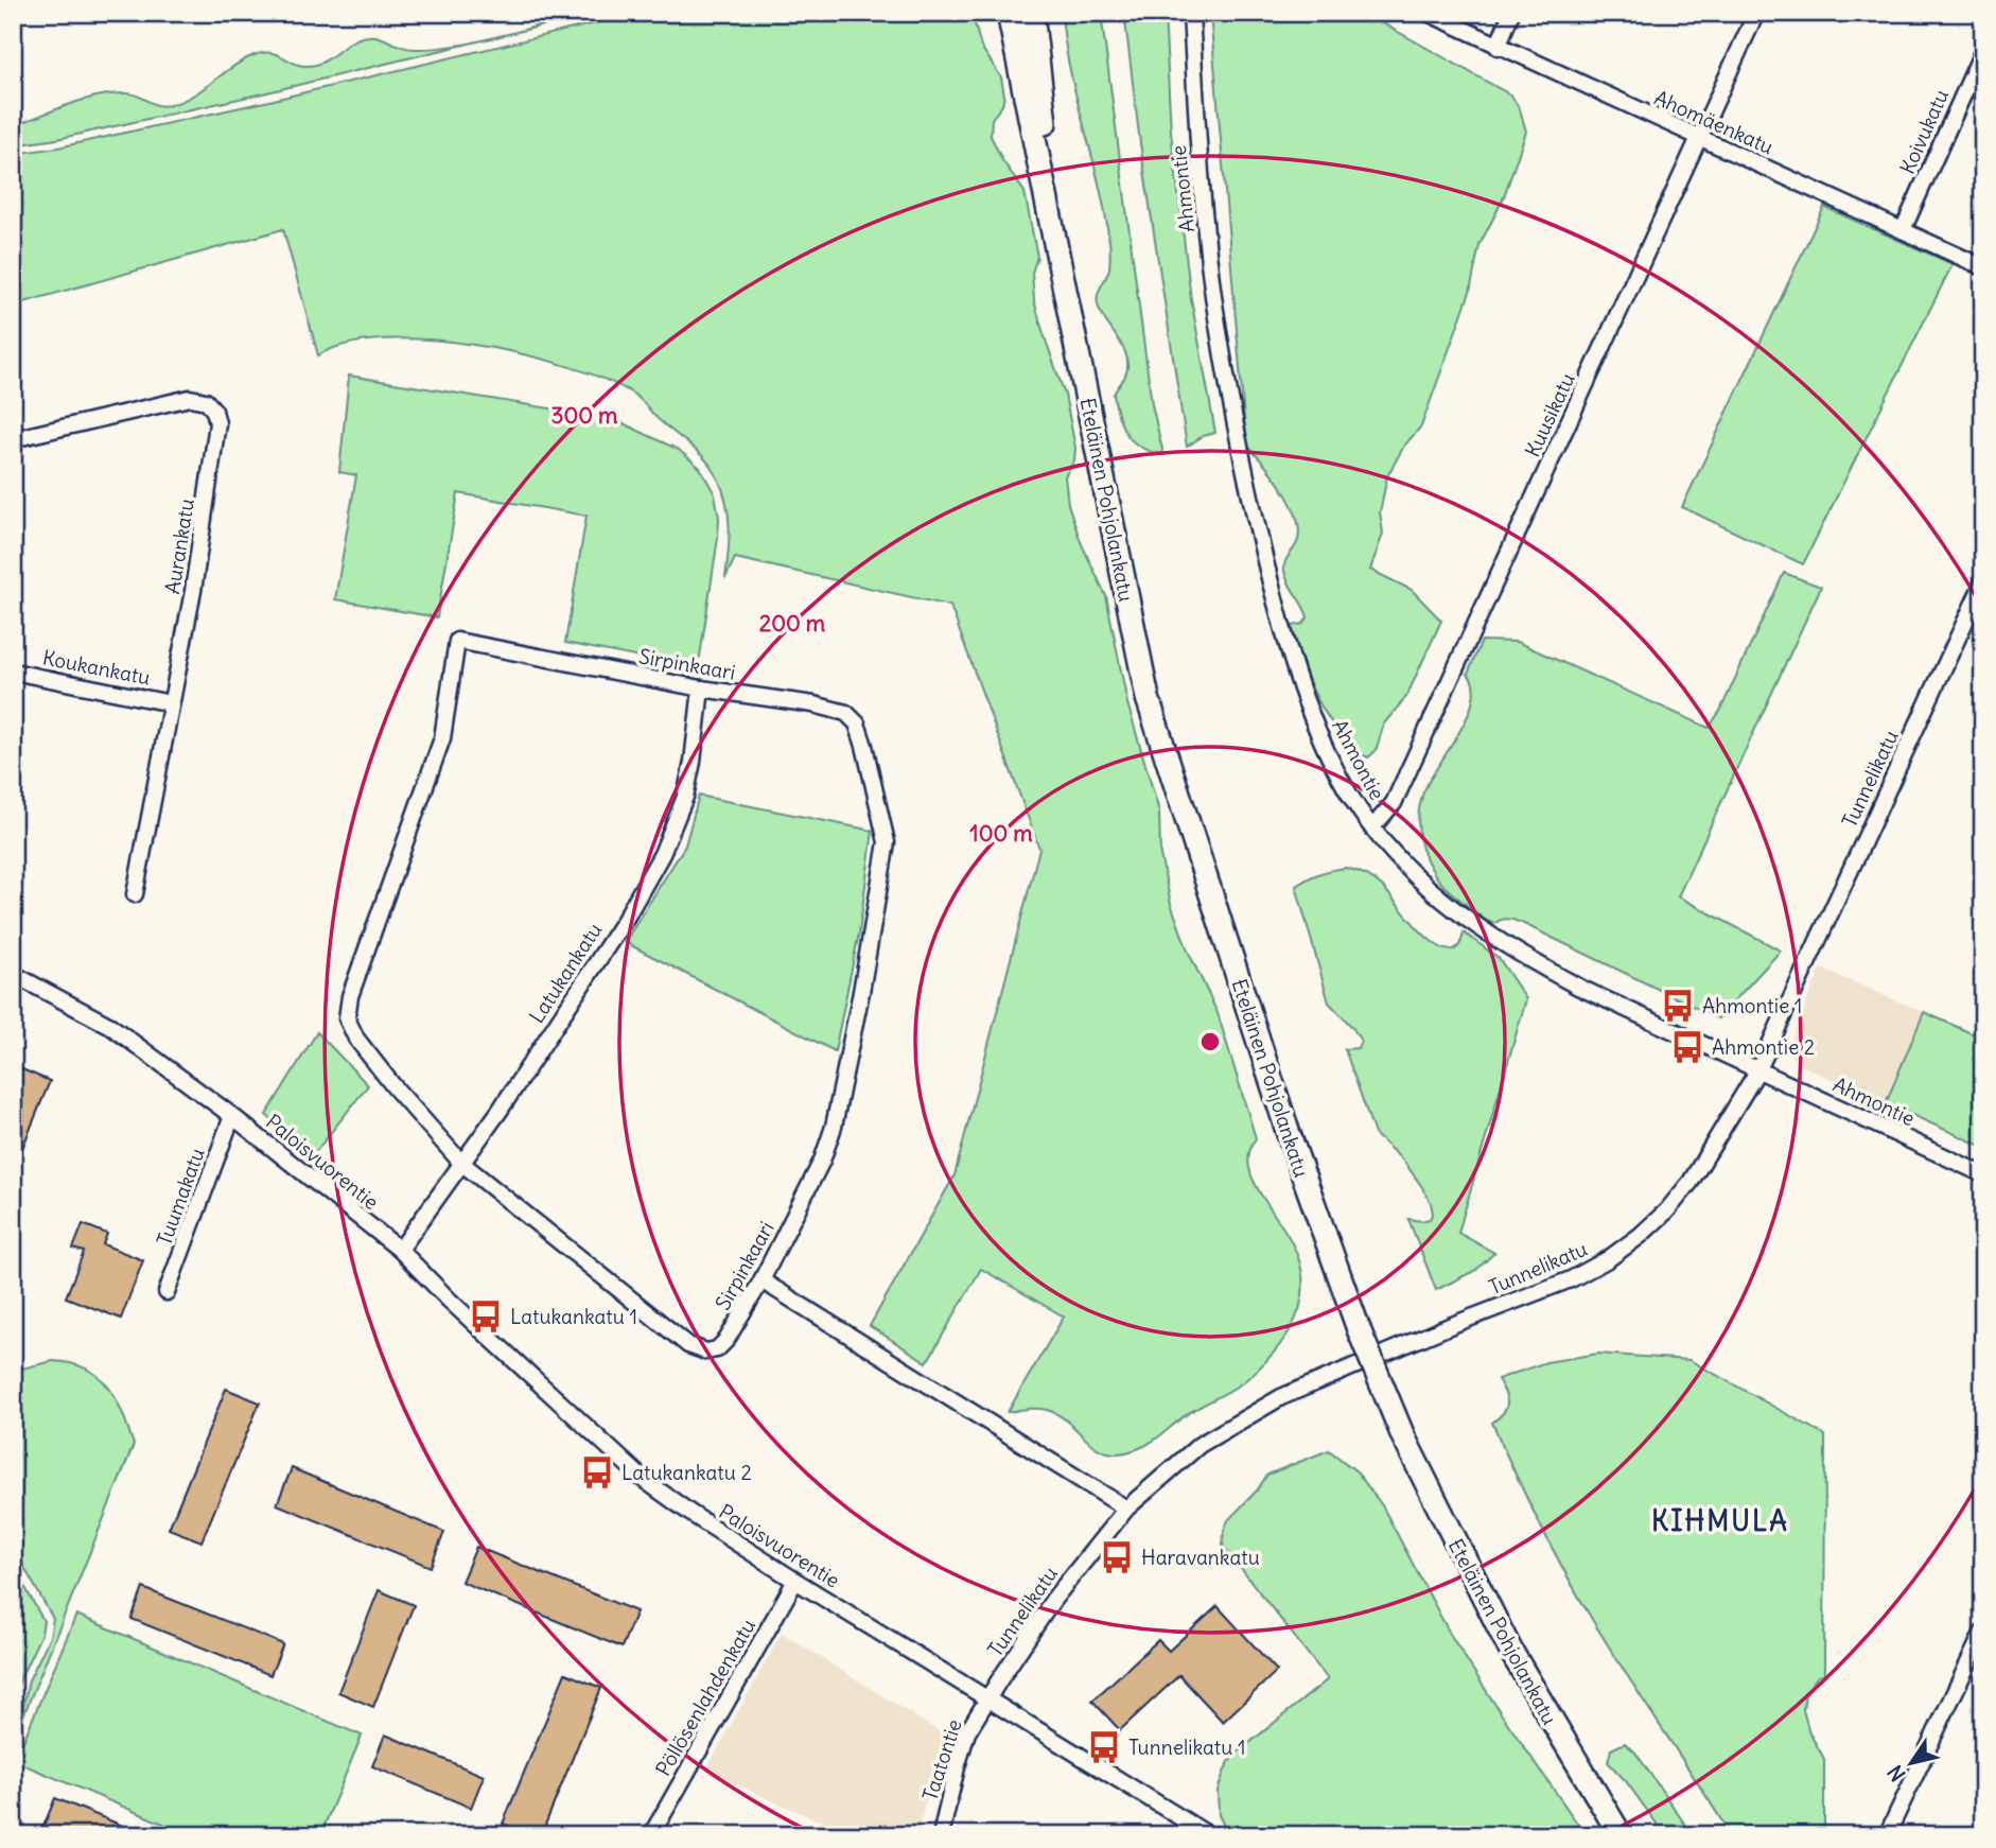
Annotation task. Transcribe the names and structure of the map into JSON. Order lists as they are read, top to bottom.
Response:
{
  "streets": {
    "main road": ["Eteläinen Pohjolankatu"],
    "street": [
      "Ahomäenkatu",
      "Koivukatu",
      "Ahmontie",
      "Kuusikatu",
      "Aurankatu",
      "Sirpinkaari",
      "Koukankatu",
      "Tunnelikatu",
      "Latukankatu",
      "Paloisvuorentie",
      "Tuumakatu",
      "Pöllösenlahdenkatu",
      "Taatontie"
    ]
  },
  "crossings": [
    ["Ahomäenkatu", "Koivukatu"],
    ["Ahomäenkatu", "Kuusikatu"],
    ["Ahmontie", "Kuusikatu"],
    ["Ahmontie", "Tunnelikatu"],
    ["Aurankatu", "Koukankatu"],
    ["Sirpinkaari", "Latukankatu"],
    ["Tunnelikatu", "Paloisvuorentie"],
    ["Tunnelikatu", "Taatontie"],
    ["Latukankatu", "Paloisvuorentie"],
    ["Paloisvuorentie", "Tuumakatu"],
    ["Paloisvuorentie", "Pöllösenlahdenkatu"],
    ["Paloisvuorentie", "Taatontie"]
  ],
  "districts": ["KIHMULA"],
  "places": {
    "bus stop": [
      "Ahmontie 1",
      "Ahmontie 2",
      "Latukankatu 1",
      "Latukankatu 2",
      "Haravankatu",
      "Tunnelikatu 1"
    ]
  },
  "north": "bottom left",
  "rings": ["300 m", "200 m", "100 m"]
}
